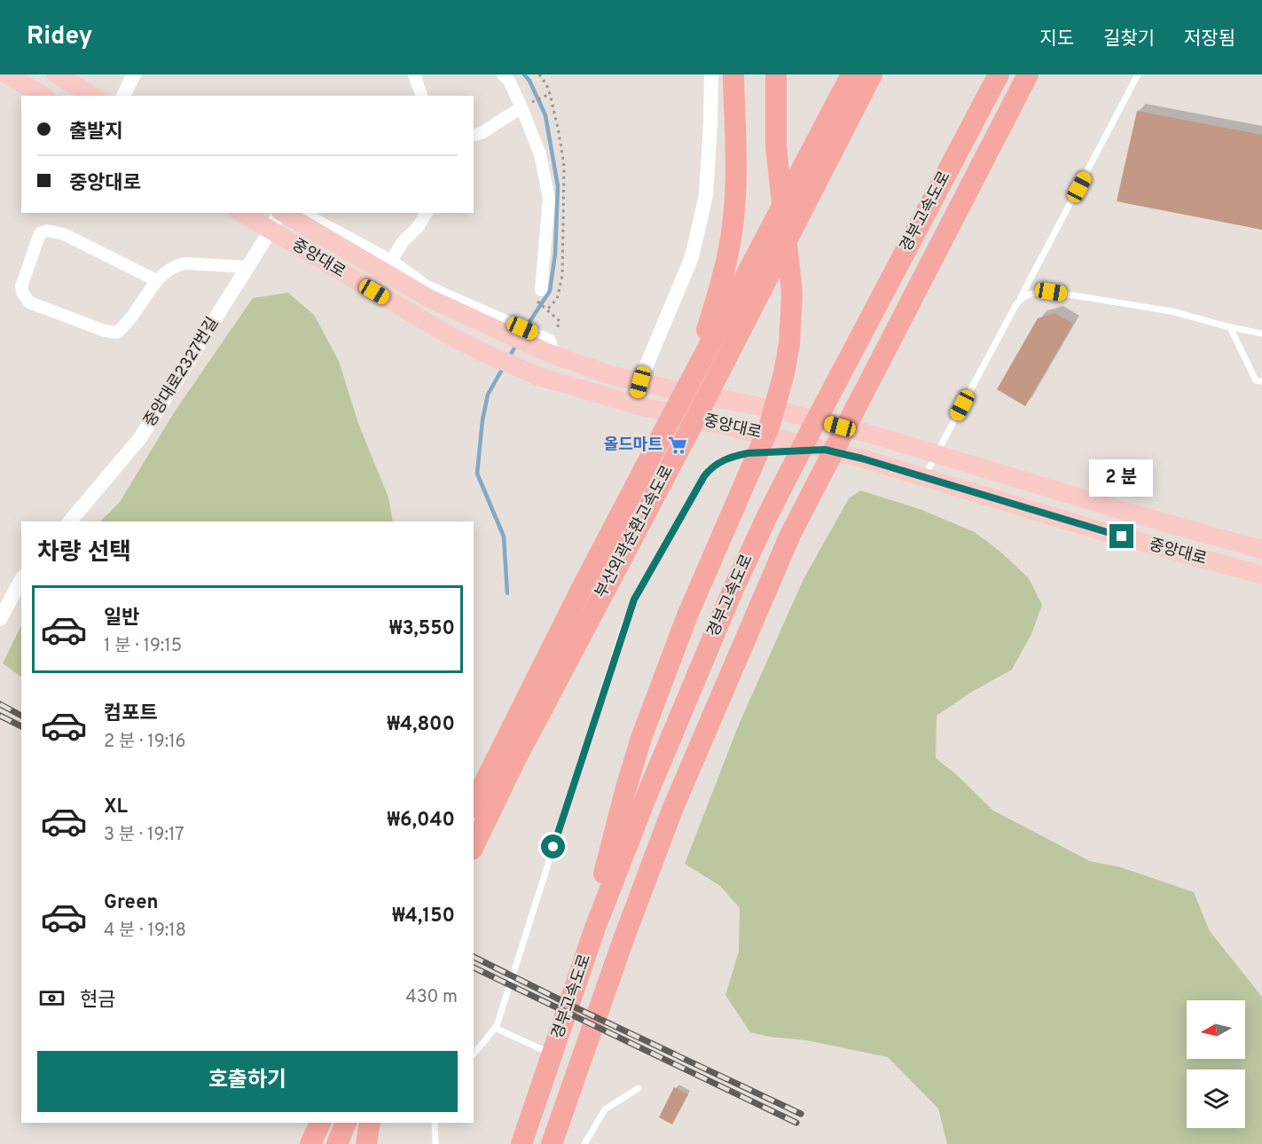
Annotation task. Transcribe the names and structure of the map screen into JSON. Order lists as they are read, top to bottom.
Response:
{
  "streets": {
    "highway": ["경부고속도로", "부산외곽순환고속도로"],
    "main road": ["중앙대로"],
    "street": ["중앙대로2327번길"]
  },
  "crossings": [
    ["중앙대로", "중앙대로2327번길"]
  ],
  "places": {
    "supermarket": ["올드마트"]
  },
  "north": "left",
  "page": {
    "header": "Ridey",
    "nav": ["지도", "길찾기", "저장됨"],
    "banner": ["출발지", "중앙대로"],
    "bubble": "2 분",
    "heading": "차량 선택",
    "list": [
      {
        "name": "일반",
        "note": "1 분 · 19:15",
        "value": "₩3,550"
      },
      {
        "name": "컴포트",
        "note": "2 분 · 19:16",
        "value": "₩4,800"
      },
      {
        "name": "XL",
        "note": "3 분 · 19:17",
        "value": "₩6,040"
      },
      {
        "name": "Green",
        "note": "4 분 · 19:18",
        "value": "₩4,150"
      }
    ],
    "pay": ["현금", "430 m"],
    "buttons": "호출하기"
  }
}
